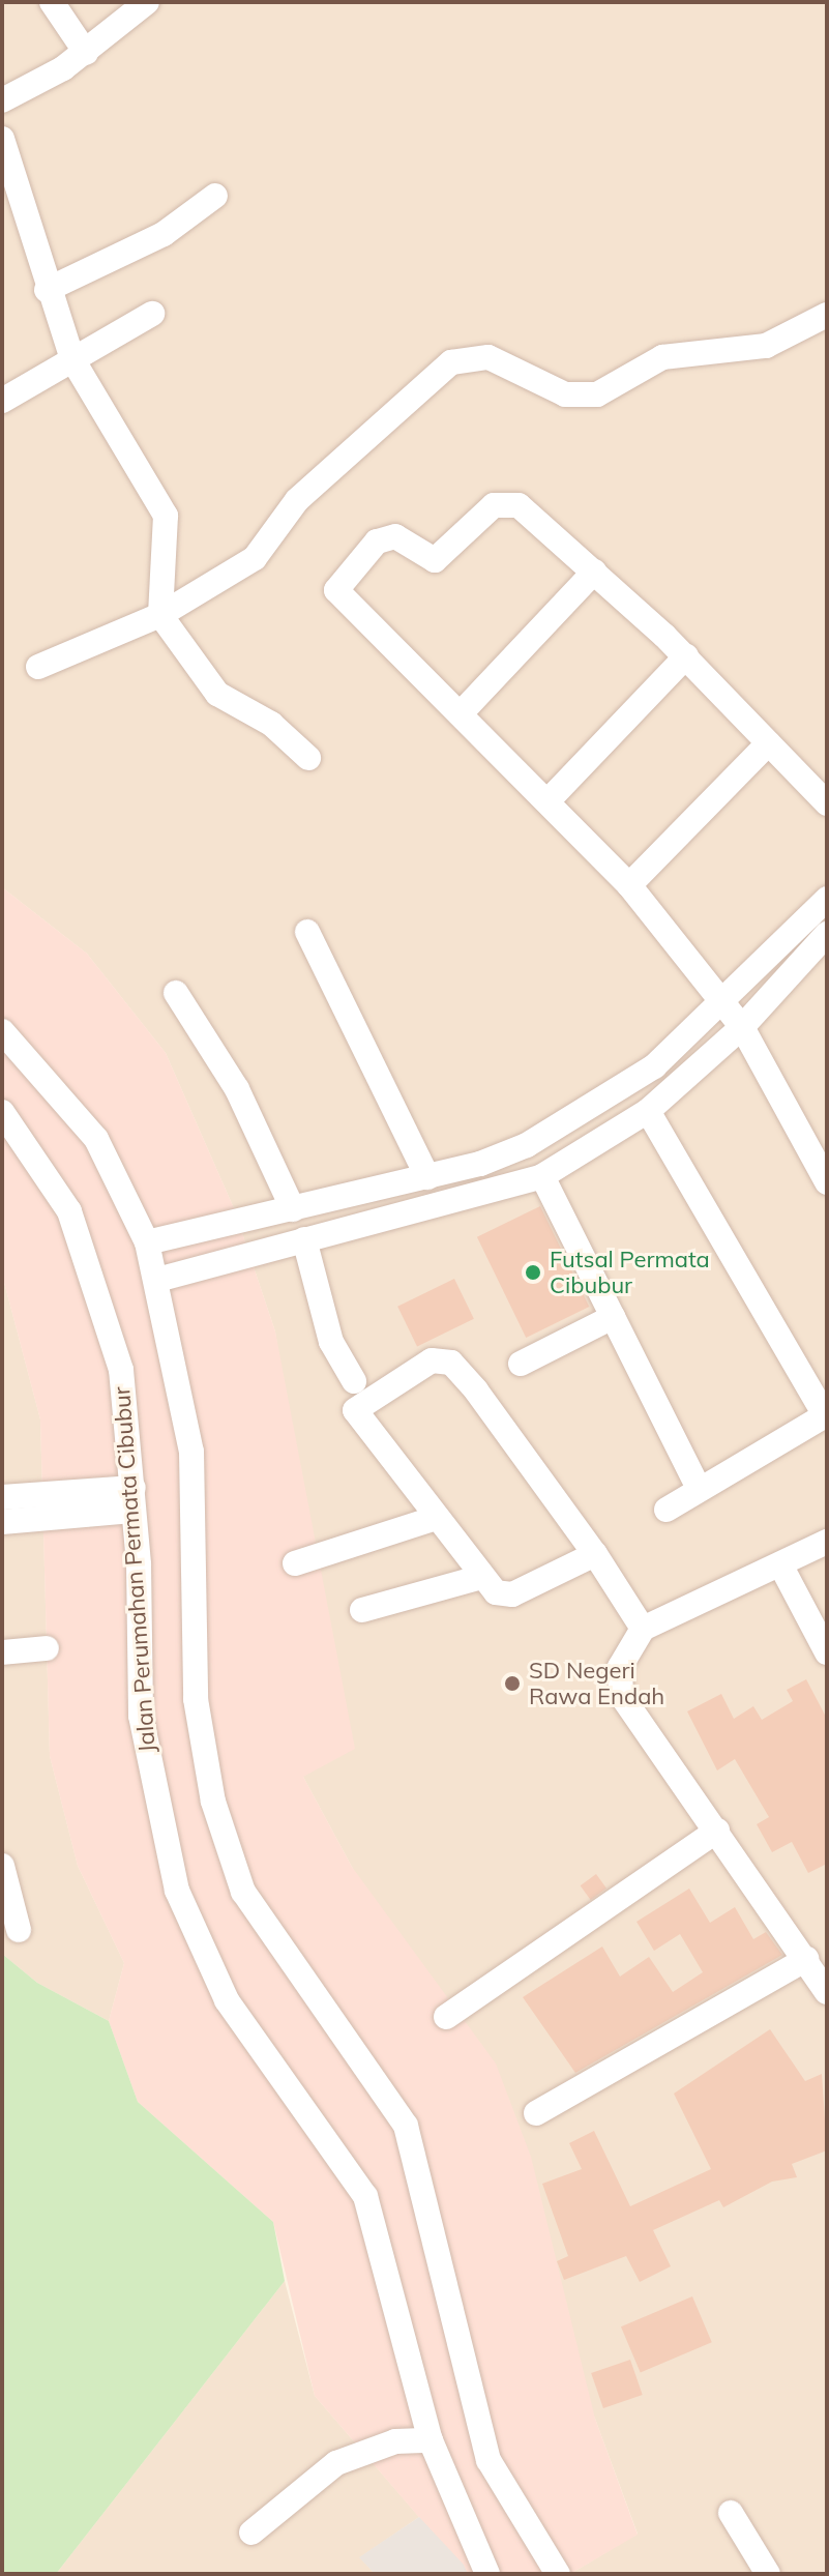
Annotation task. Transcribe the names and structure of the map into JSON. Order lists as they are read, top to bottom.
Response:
{
  "streets": {
    "street": ["Jalan Perumahan Permata Cibubur"]
  },
  "places": ["Futsal Permata Cibubur", "SD Negeri Rawa Endah"]
}
